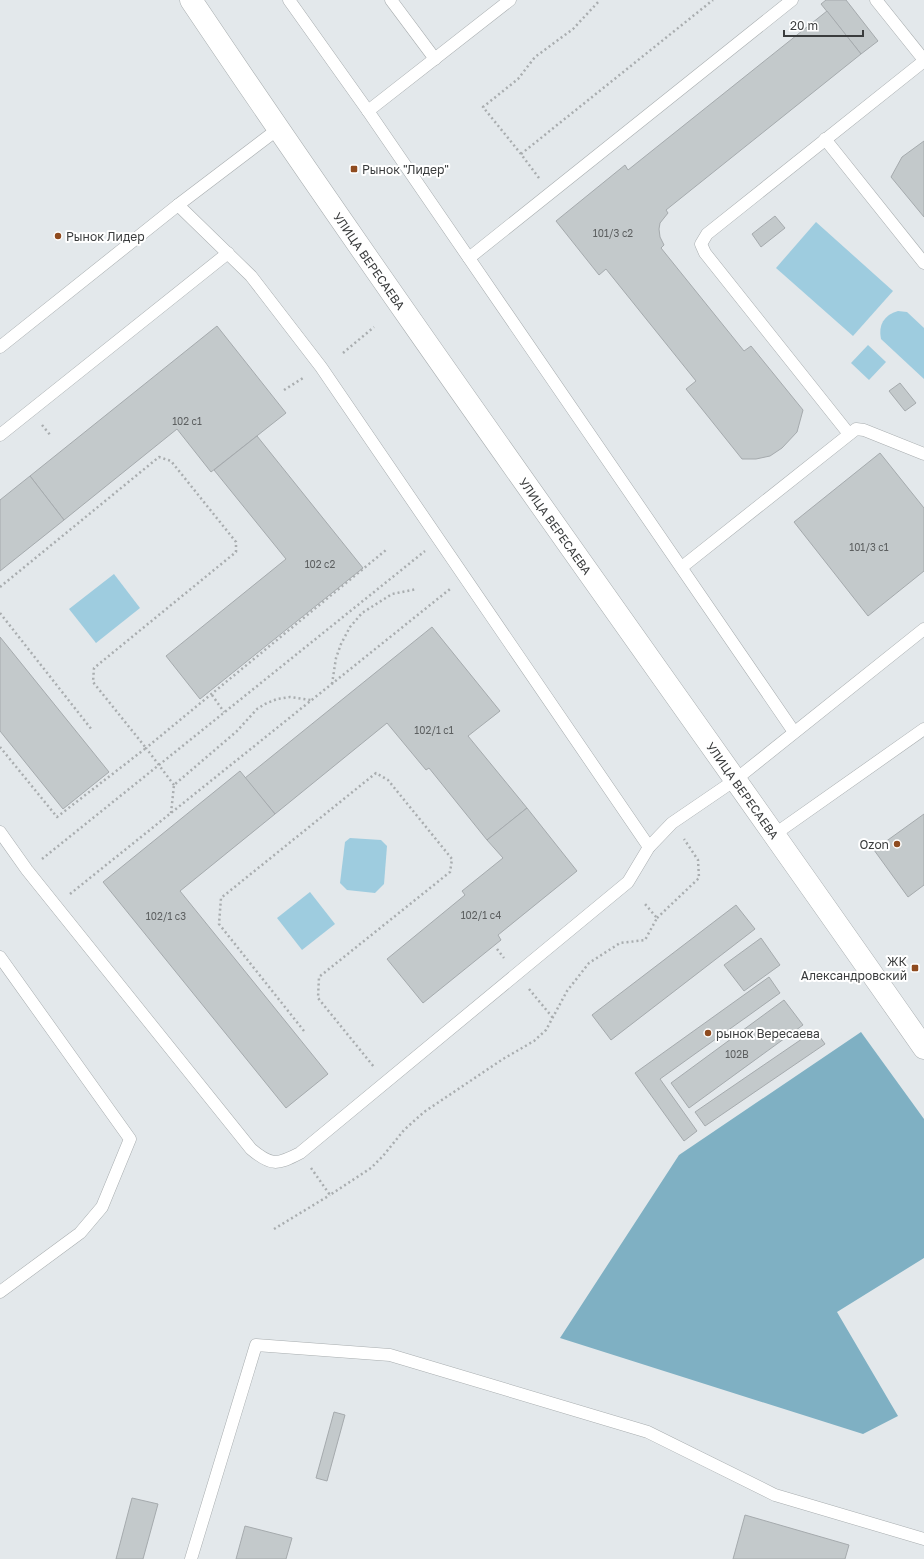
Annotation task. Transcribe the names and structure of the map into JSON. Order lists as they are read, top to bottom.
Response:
{
  "streets": {
    "main road": ["УЛИЦА ВЕРЕСАЕВА"]
  },
  "places": {
    "transit": ["Рынок \"Лидер\"", "ЖК Александровский"],
    "other": ["Рынок Лидер", "Ozon", "рынок Вересаева"]
  },
  "house_numbers": [
    "101/3 с2",
    "102 с1",
    "101/3 с1",
    "102 c2",
    "102/1 с1",
    "102/1 с4",
    "102/1 c3",
    "102В"
  ],
  "scale_bar": "20 m"
}
